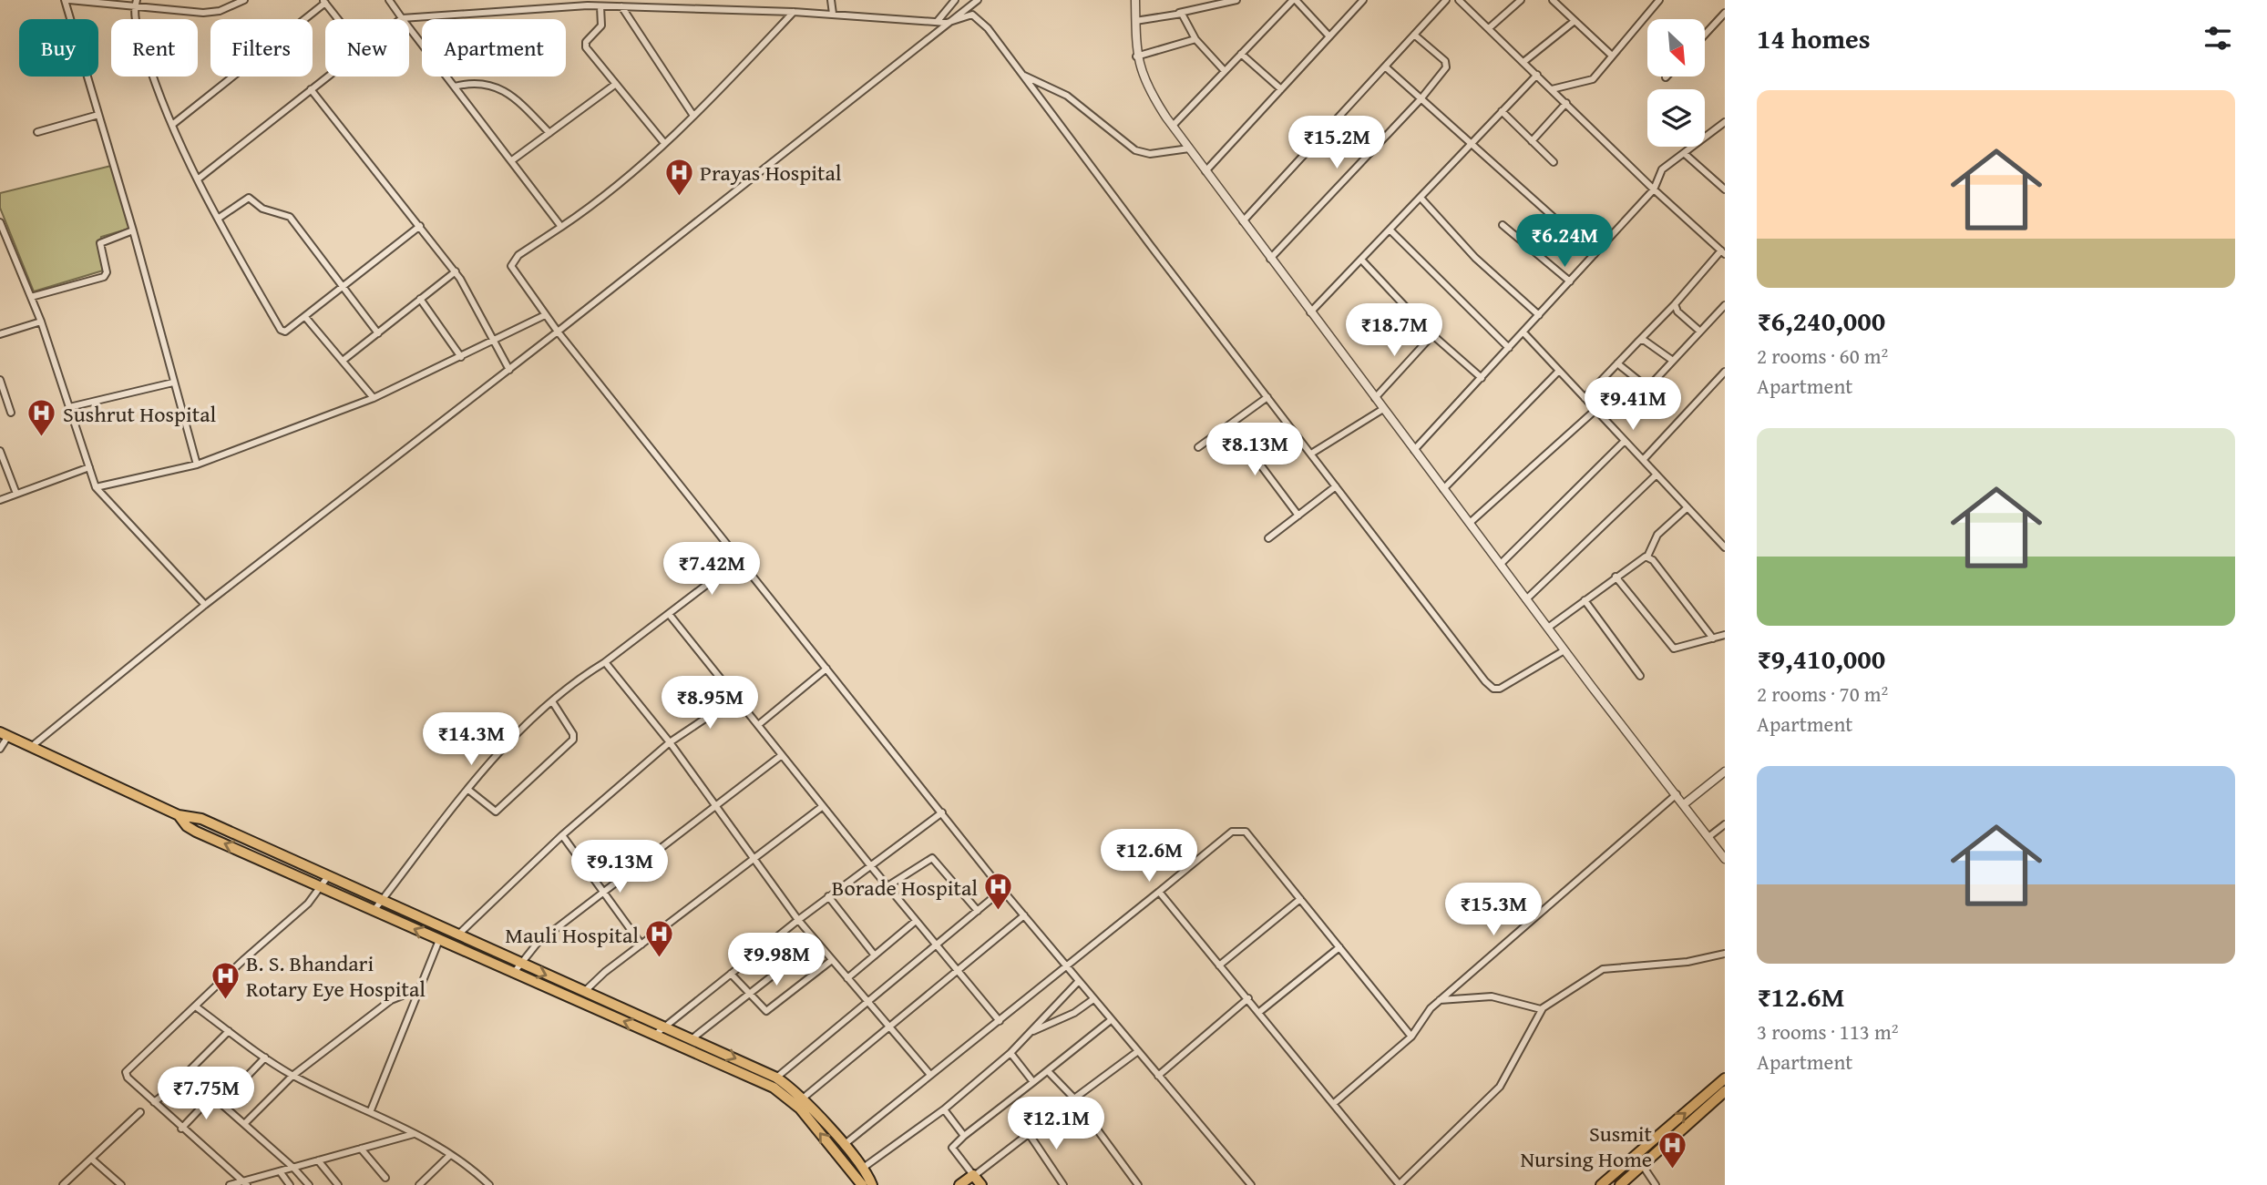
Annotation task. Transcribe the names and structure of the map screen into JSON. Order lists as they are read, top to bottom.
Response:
{
  "places": {
    "hospital": [
      "Prayas Hospital",
      "Sushrut Hospital",
      "Borade Hospital",
      "Mauli Hospital",
      "B. S. Bhandari Rotary Eye Hospital",
      "Susmit Nursing Home"
    ]
  },
  "north": "bottom right",
  "page": {
    "heading": "14 homes",
    "chip": [
      "Buy",
      "Rent",
      "Filters",
      "New",
      "Apartment"
    ],
    "list": [
      {
        "name": "₹6,240,000",
        "note": "2 rooms · 60 m² · Apartment"
      },
      {
        "name": "₹9,410,000",
        "note": "2 rooms · 70 m² · Apartment"
      },
      {
        "name": "₹12.6M",
        "note": "3 rooms · 113 m² · Apartment"
      }
    ],
    "price": [
      "₹15.2M",
      "₹6.24M",
      "₹18.7M",
      "₹9.41M",
      "₹8.13M",
      "₹7.42M",
      "₹8.95M",
      "₹14.3M",
      "₹12.6M",
      "₹9.13M",
      "₹15.3M",
      "₹9.98M",
      "₹7.75M",
      "₹12.1M"
    ]
  }
}
